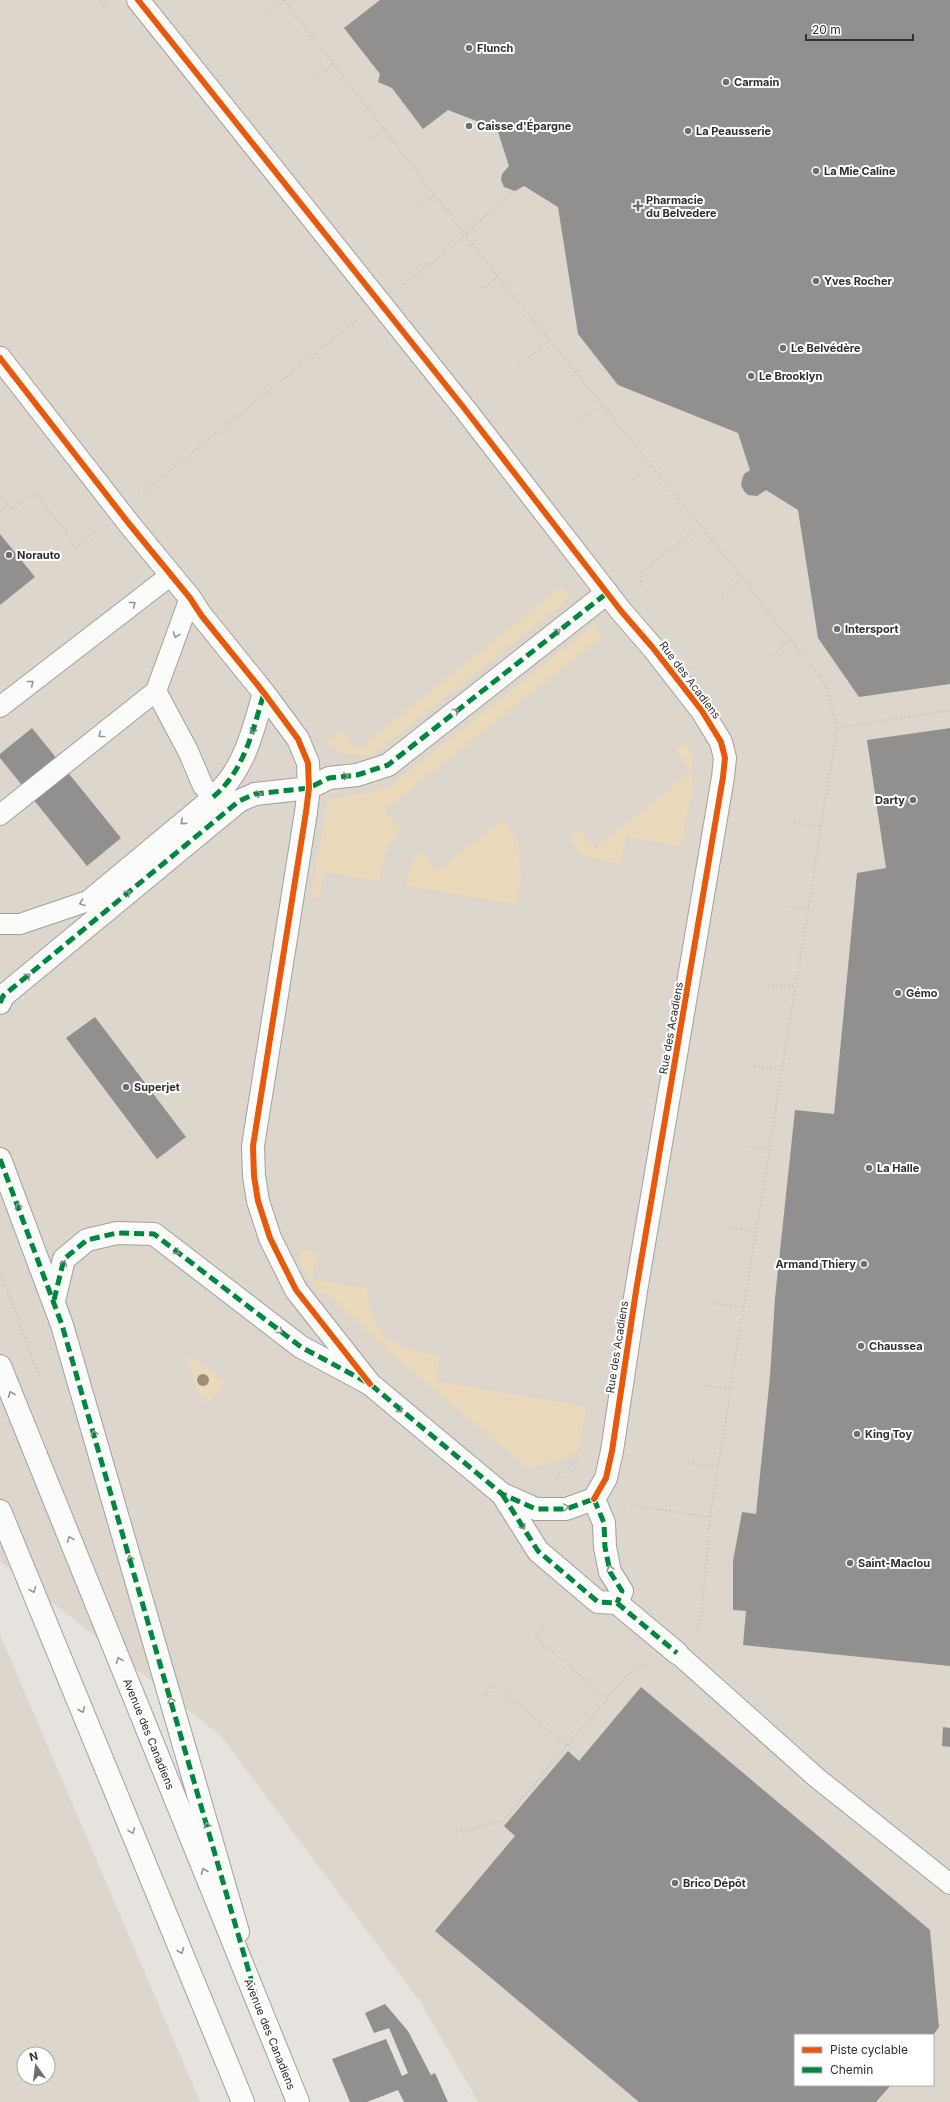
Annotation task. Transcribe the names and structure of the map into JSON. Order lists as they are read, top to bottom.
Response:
{
  "streets": {
    "street": ["Rue des Acadiens", "Avenue des Canadiens"]
  },
  "places": {
    "other": [
      "Flunch",
      "Carmain",
      "Caisse d'Épargne",
      "La Peausserie",
      "La Mie Caline",
      "Yves Rocher",
      "Le Belvédère",
      "Le Brooklyn",
      "Norauto",
      "Intersport",
      "Darty",
      "Gémo",
      "Superjet",
      "La Halle",
      "Armand Thiery",
      "Chaussea",
      "King Toy",
      "Saint-Maclou",
      "Brico Dépôt"
    ],
    "health": ["Pharmacie du Belvedere"]
  },
  "legend": ["Piste cyclable", "Chemin"],
  "scale_bar": "20 m",
  "north": "top"
}
